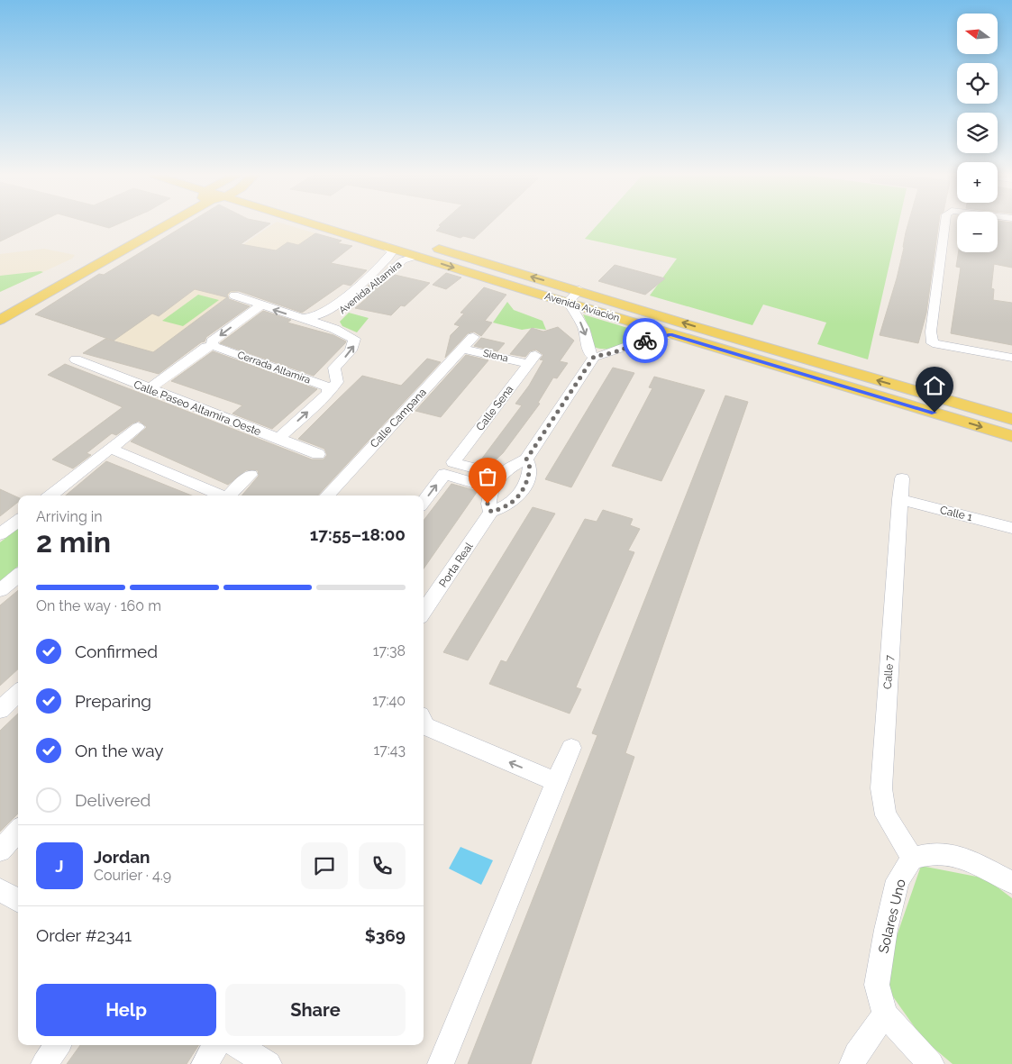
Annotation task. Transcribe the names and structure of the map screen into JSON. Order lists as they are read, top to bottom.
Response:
{
  "streets": {
    "main road": ["Avenida Aviación"],
    "street": [
      "Avenida Altamira",
      "Siena",
      "Cerrada Altamira",
      "Calle Paseo Altamira Oeste",
      "Calle Sena",
      "Calle Campana",
      "Calle 1",
      "Porta Real",
      "Calle 7",
      "Solares Uno"
    ]
  },
  "crossings": [
    ["Avenida Altamira", "Avenida Aviación"],
    ["Siena", "Calle Sena"],
    ["Siena", "Calle Campana"],
    ["Calle 1", "Calle 7"],
    ["Calle 7", "Solares Uno"]
  ],
  "north": "left",
  "page": {
    "map_buttons": ["+", "−"],
    "heading": ["2 min", "Arriving in", "17:55–18:00"],
    "panel": [
      "Jordan",
      "Courier · 4.9",
      "Order #2341",
      "$369"
    ],
    "bar": "On the way · 160 m",
    "list": [
      ["Confirmed", "17:38"],
      ["Preparing", "17:40"],
      ["On the way", "17:43"],
      "Delivered"
    ],
    "round": "J",
    "buttons": ["Help", "Share"]
  }
}
